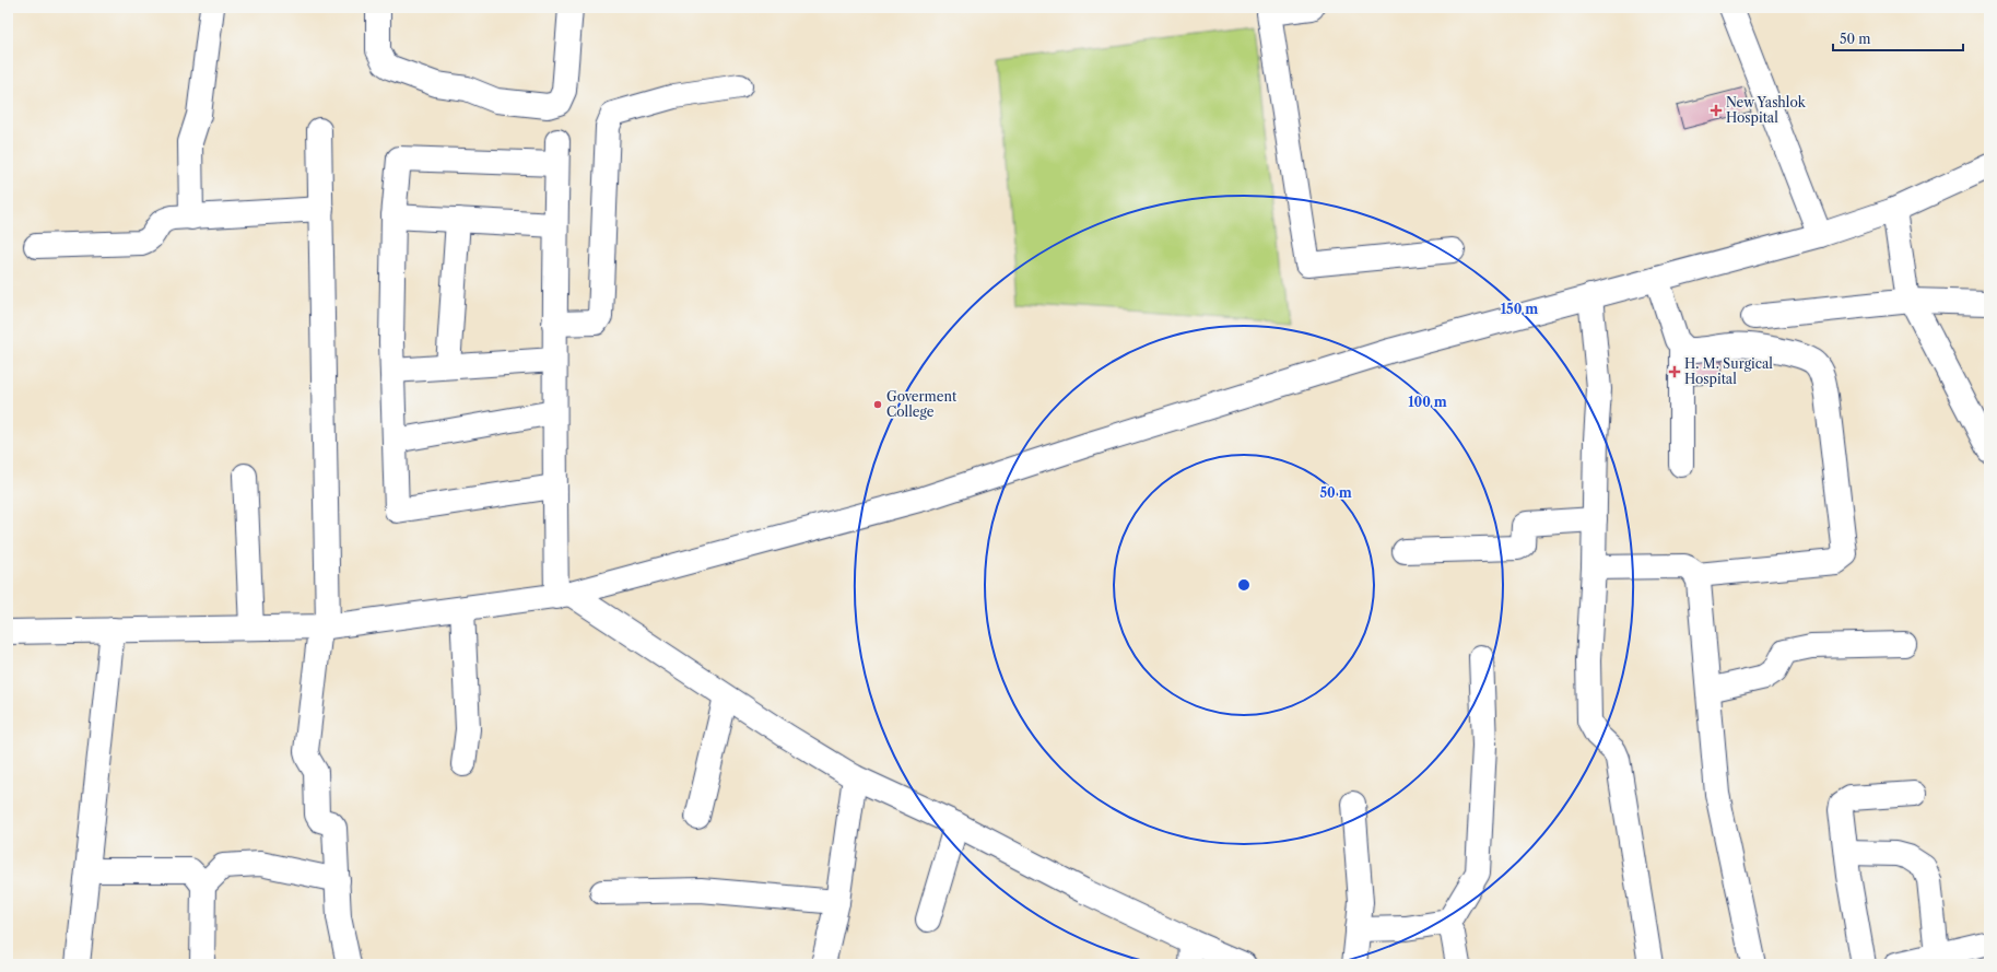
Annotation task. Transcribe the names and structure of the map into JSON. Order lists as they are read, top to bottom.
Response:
{
  "places": {
    "health": ["New Yashlok Hospital", "H. M. Surgical Hospital"],
    "other": ["Goverment College"]
  },
  "scale_bar": "50 m",
  "rings": ["150 m", "100 m", "50 m"]
}
